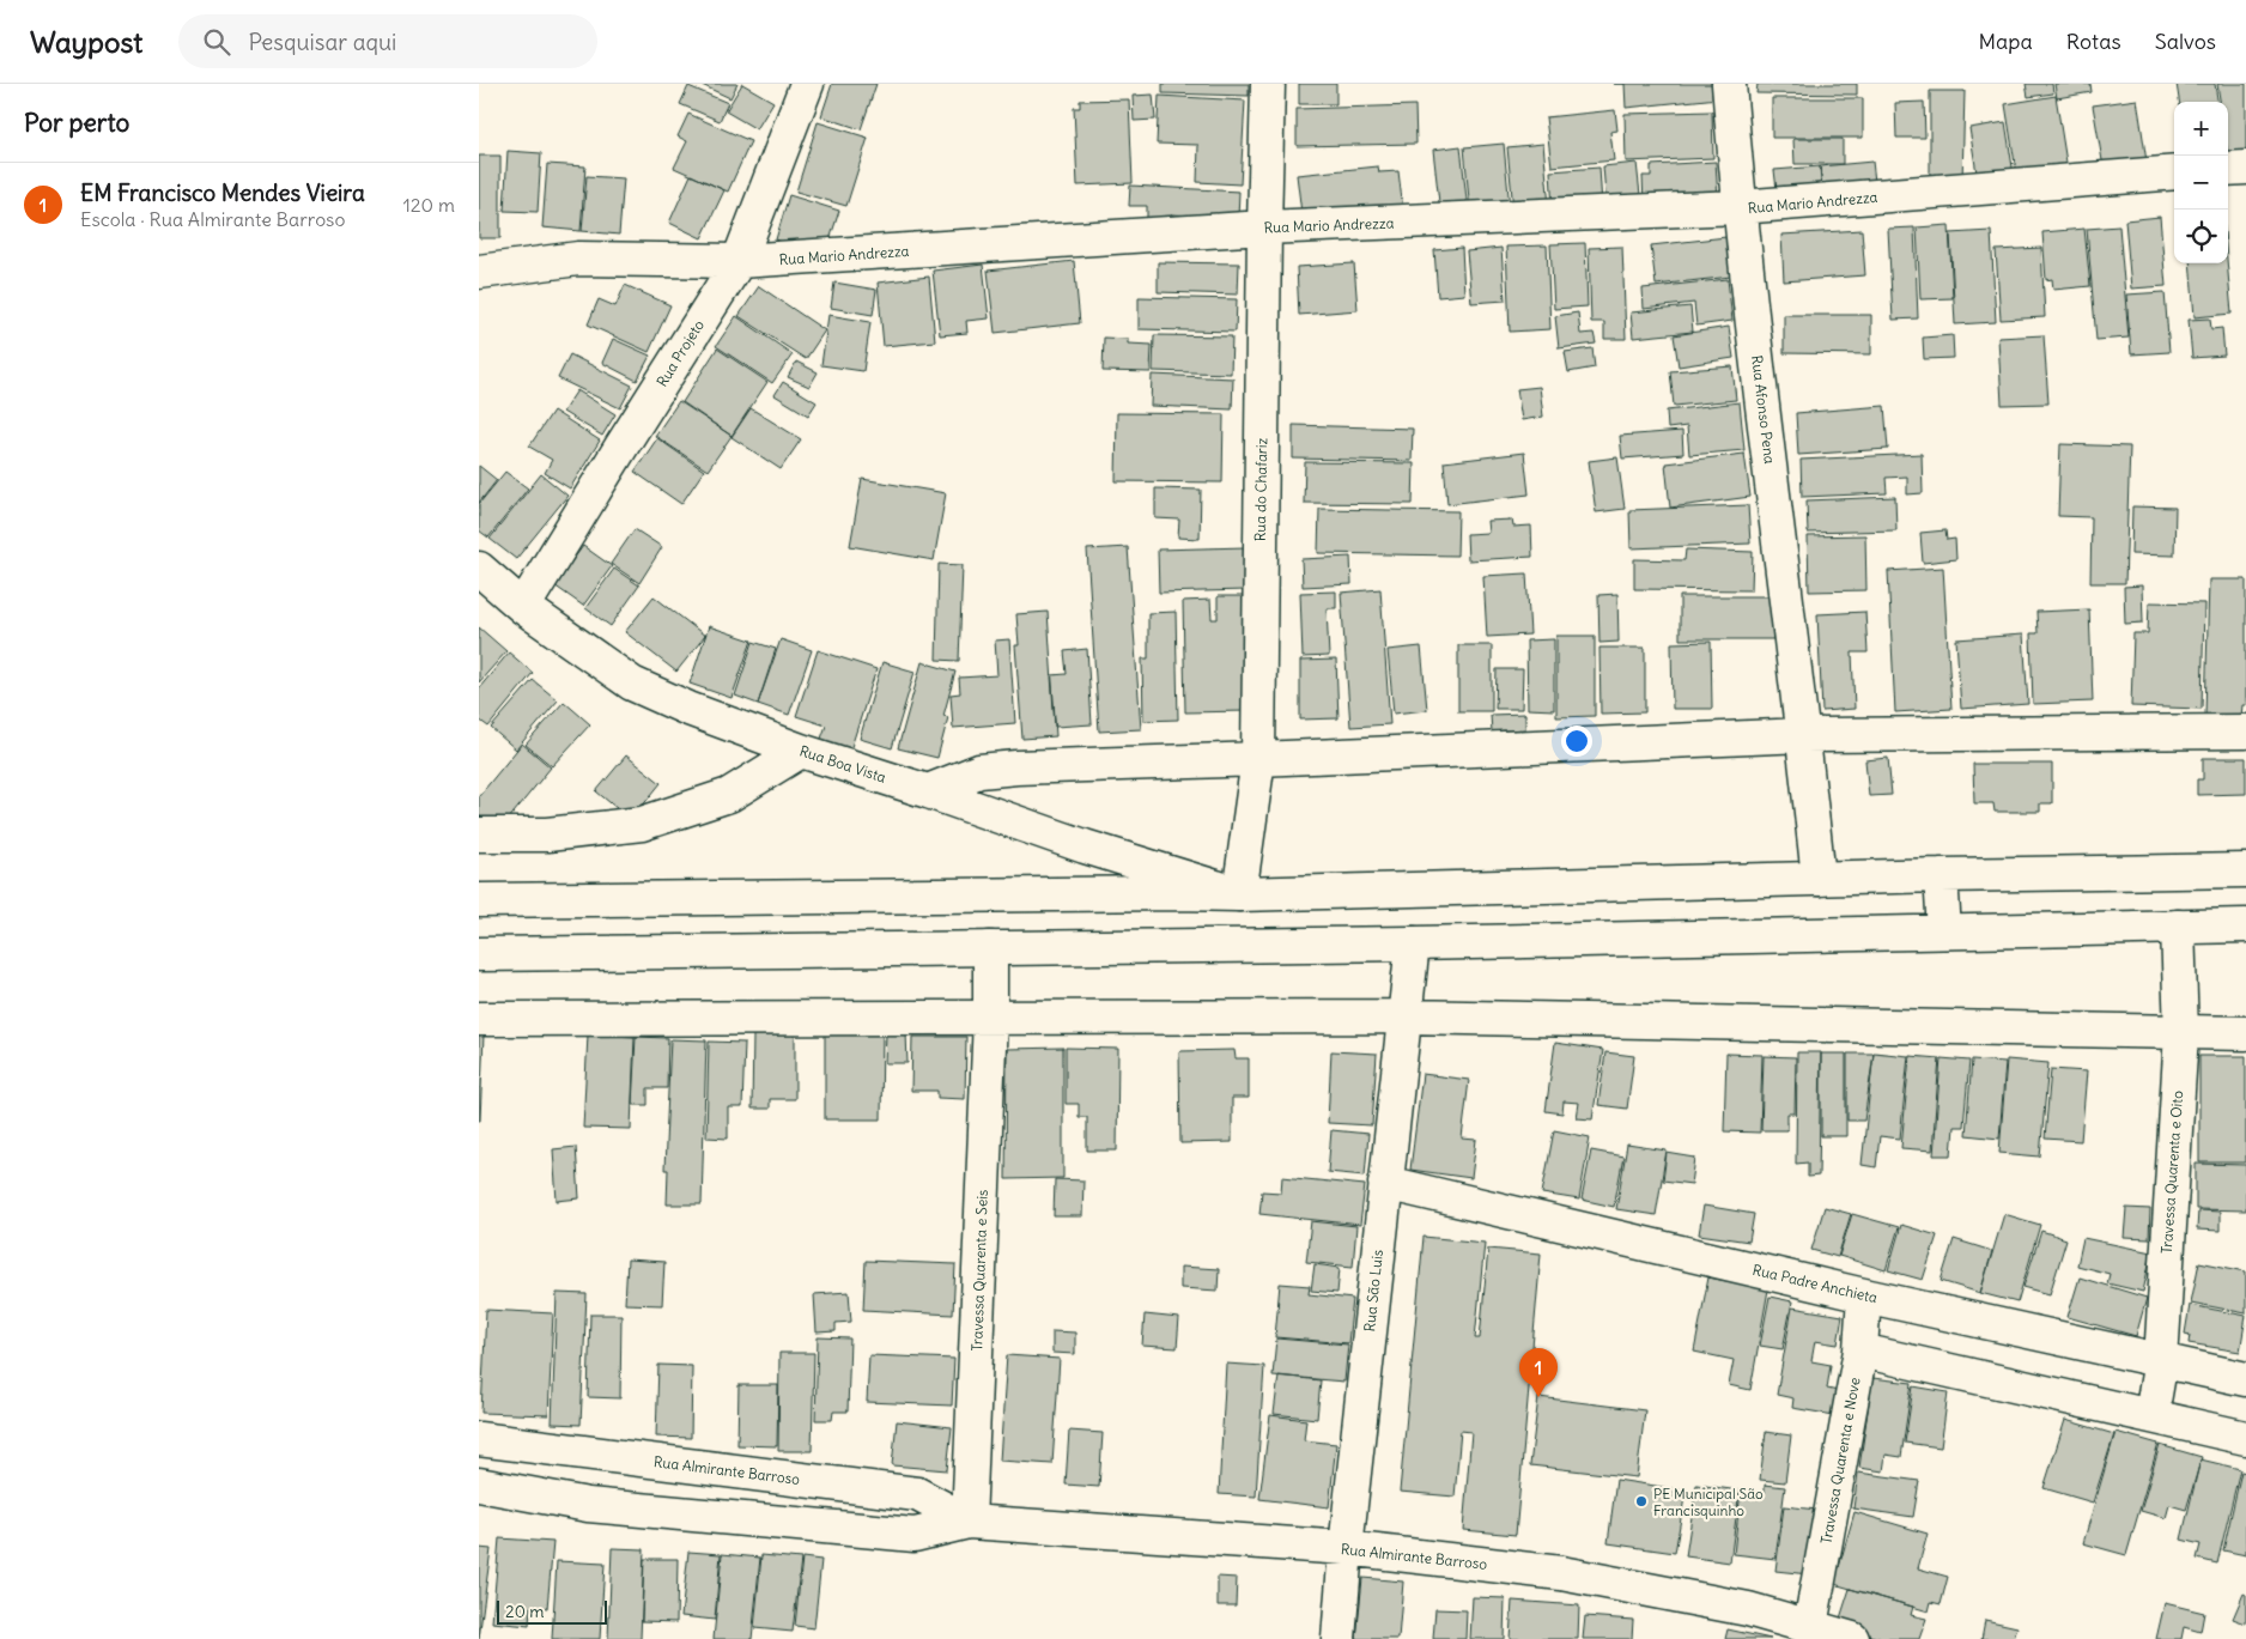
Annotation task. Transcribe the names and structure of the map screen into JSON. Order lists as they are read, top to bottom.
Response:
{
  "streets": {
    "street": [
      "Rua Mario Andrezza",
      "Rua Projeto",
      "Rua Afonso Pena",
      "Rua do Chafariz",
      "Rua Boa Vista",
      "Travessa Quarenta e Oito",
      "Travessa Quarenta e Seis",
      "Rua Padre Anchieta",
      "Rua São Luis",
      "Travessa Quarenta e Nove",
      "Rua Almirante Barroso"
    ]
  },
  "crossings": [
    ["Rua Mario Andrezza", "Rua Projeto"],
    ["Rua Mario Andrezza", "Rua Afonso Pena"],
    ["Rua Mario Andrezza", "Rua do Chafariz"],
    ["Rua Projeto", "Rua Boa Vista"],
    ["Rua do Chafariz", "Rua Boa Vista"],
    ["Travessa Quarenta e Oito", "Rua Padre Anchieta"],
    ["Travessa Quarenta e Seis", "Rua Almirante Barroso"],
    ["Rua Padre Anchieta", "Rua São Luis"],
    ["Rua Padre Anchieta", "Travessa Quarenta e Nove"],
    ["Rua São Luis", "Rua Almirante Barroso"],
    ["Travessa Quarenta e Nove", "Rua Almirante Barroso"]
  ],
  "places": ["PE Municipal São Francisquinho"],
  "scale_bar": "20 m",
  "page": {
    "header": "Waypost",
    "search": "Pesquisar aqui",
    "nav": ["Mapa", "Rotas", "Salvos"],
    "heading": "Por perto",
    "map_buttons": ["+", "−"],
    "list": [
      {
        "mark": "1",
        "name": "EM Francisco Mendes Vieira",
        "note": "Escola · Rua Almirante Barroso",
        "value": "120 m"
      }
    ],
    "pins": "1",
    "scale": "20 m"
  }
}
